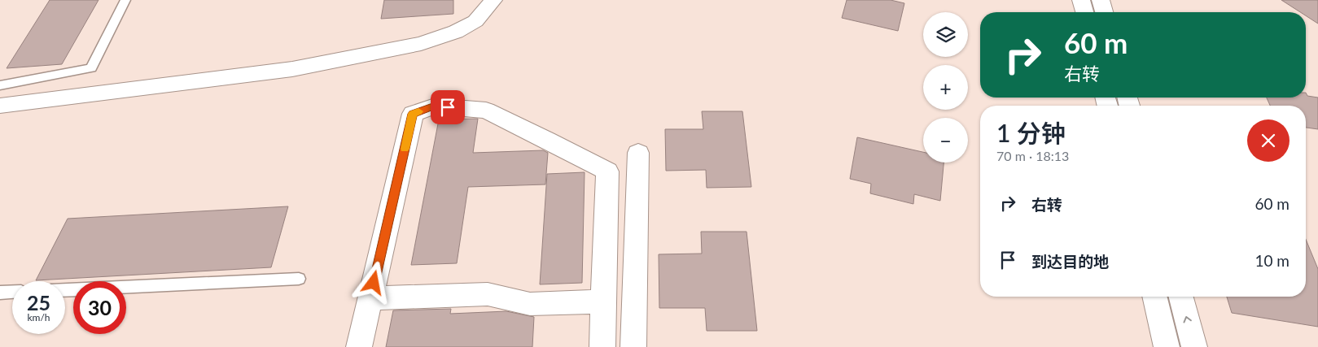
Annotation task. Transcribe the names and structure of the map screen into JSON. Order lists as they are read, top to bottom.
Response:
{
  "page": {
    "map_buttons": ["+", "−"],
    "turn": ["60 m", "右转"],
    "heading": ["1 分钟", "70 m · 18:13"],
    "list": [
      {
        "name": "右转",
        "value": "60 m"
      },
      {
        "name": "到达目的地",
        "value": "10 m"
      }
    ],
    "speed": "25 km/h",
    "limit": "30"
  }
}
